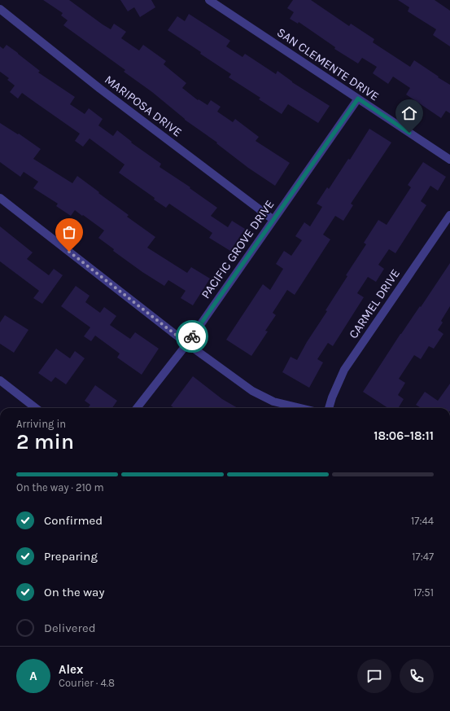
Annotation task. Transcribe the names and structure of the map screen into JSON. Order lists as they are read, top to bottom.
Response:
{
  "streets": {
    "street": [
      "SAN CLEMENTE DRIVE",
      "MARIPOSA DRIVE",
      "PACIFIC GROVE DRIVE",
      "CARMEL DRIVE"
    ]
  },
  "crossings": [
    ["SAN CLEMENTE DRIVE", "PACIFIC GROVE DRIVE"],
    ["MARIPOSA DRIVE", "PACIFIC GROVE DRIVE"]
  ],
  "page": {
    "heading": ["2 min", "Arriving in", "18:06–18:11"],
    "panel": ["Alex", "Courier · 4.8"],
    "bar": "On the way · 210 m",
    "list": [
      ["Confirmed", "17:44"],
      ["Preparing", "17:47"],
      ["On the way", "17:51"],
      "Delivered"
    ],
    "round": "A"
  }
}
